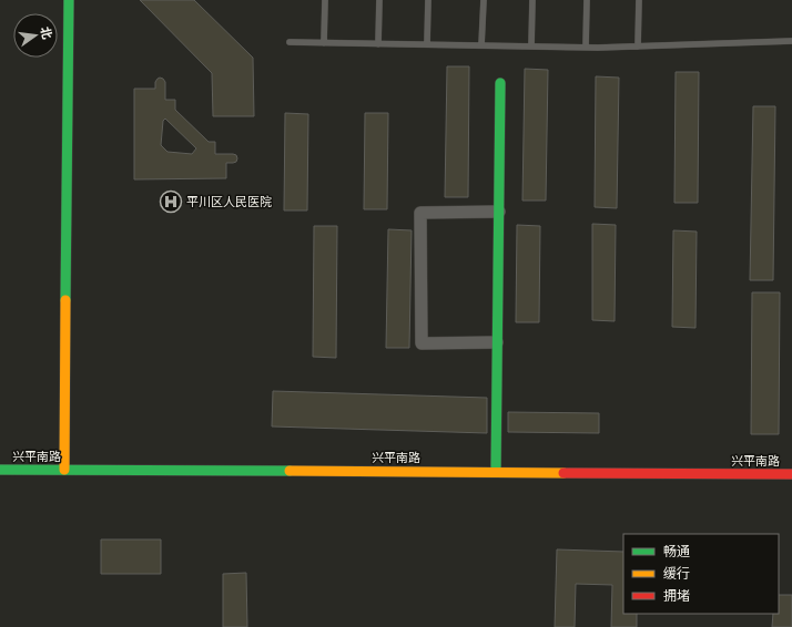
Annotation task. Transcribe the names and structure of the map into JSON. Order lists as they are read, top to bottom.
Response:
{
  "streets": {
    "street": ["兴平南路"]
  },
  "places": {
    "hospital": ["平川区人民医院"]
  },
  "legend": ["畅通", "缓行", "拥堵"],
  "north": "right"
}
